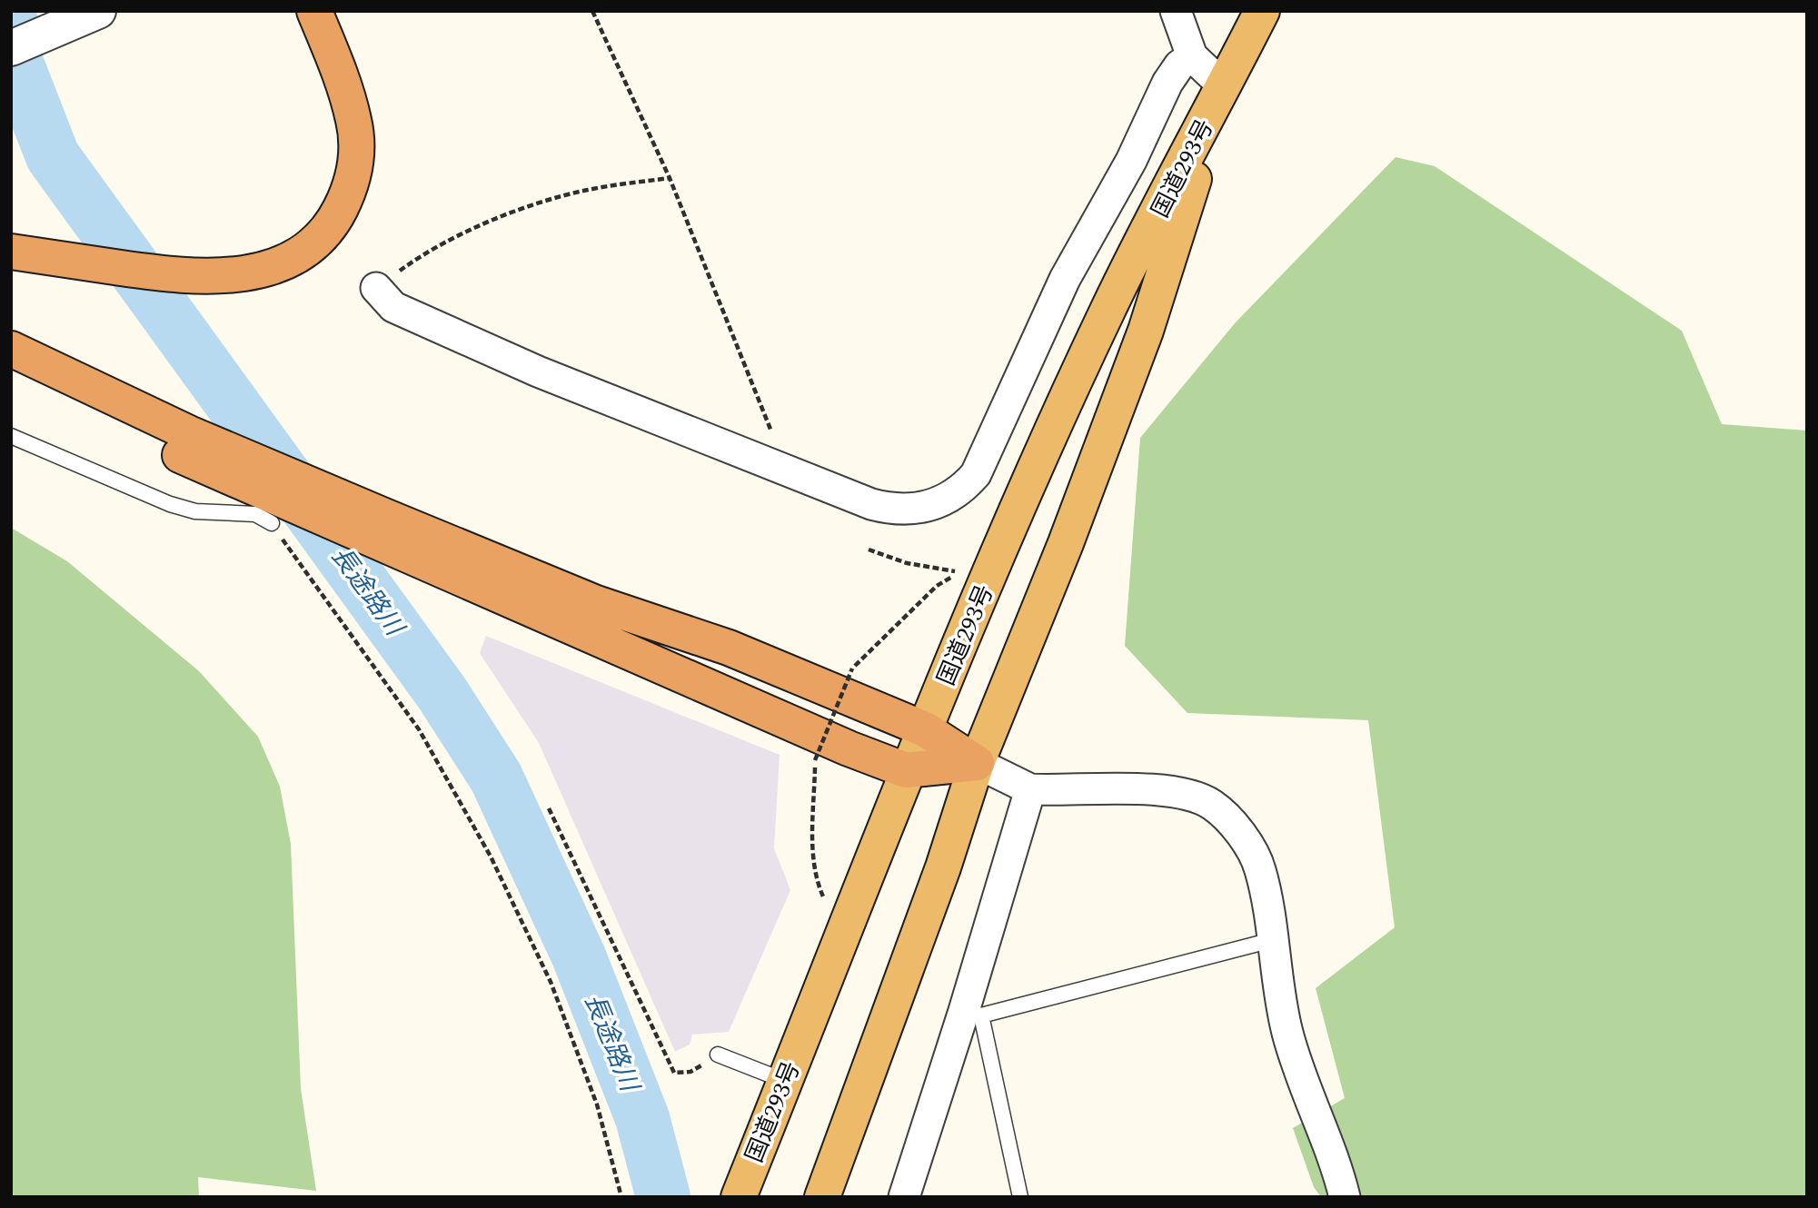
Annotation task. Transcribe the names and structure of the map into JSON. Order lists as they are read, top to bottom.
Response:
{
  "streets": {
    "highway": ["国道293号"]
  },
  "water": ["長途路川"]
}
